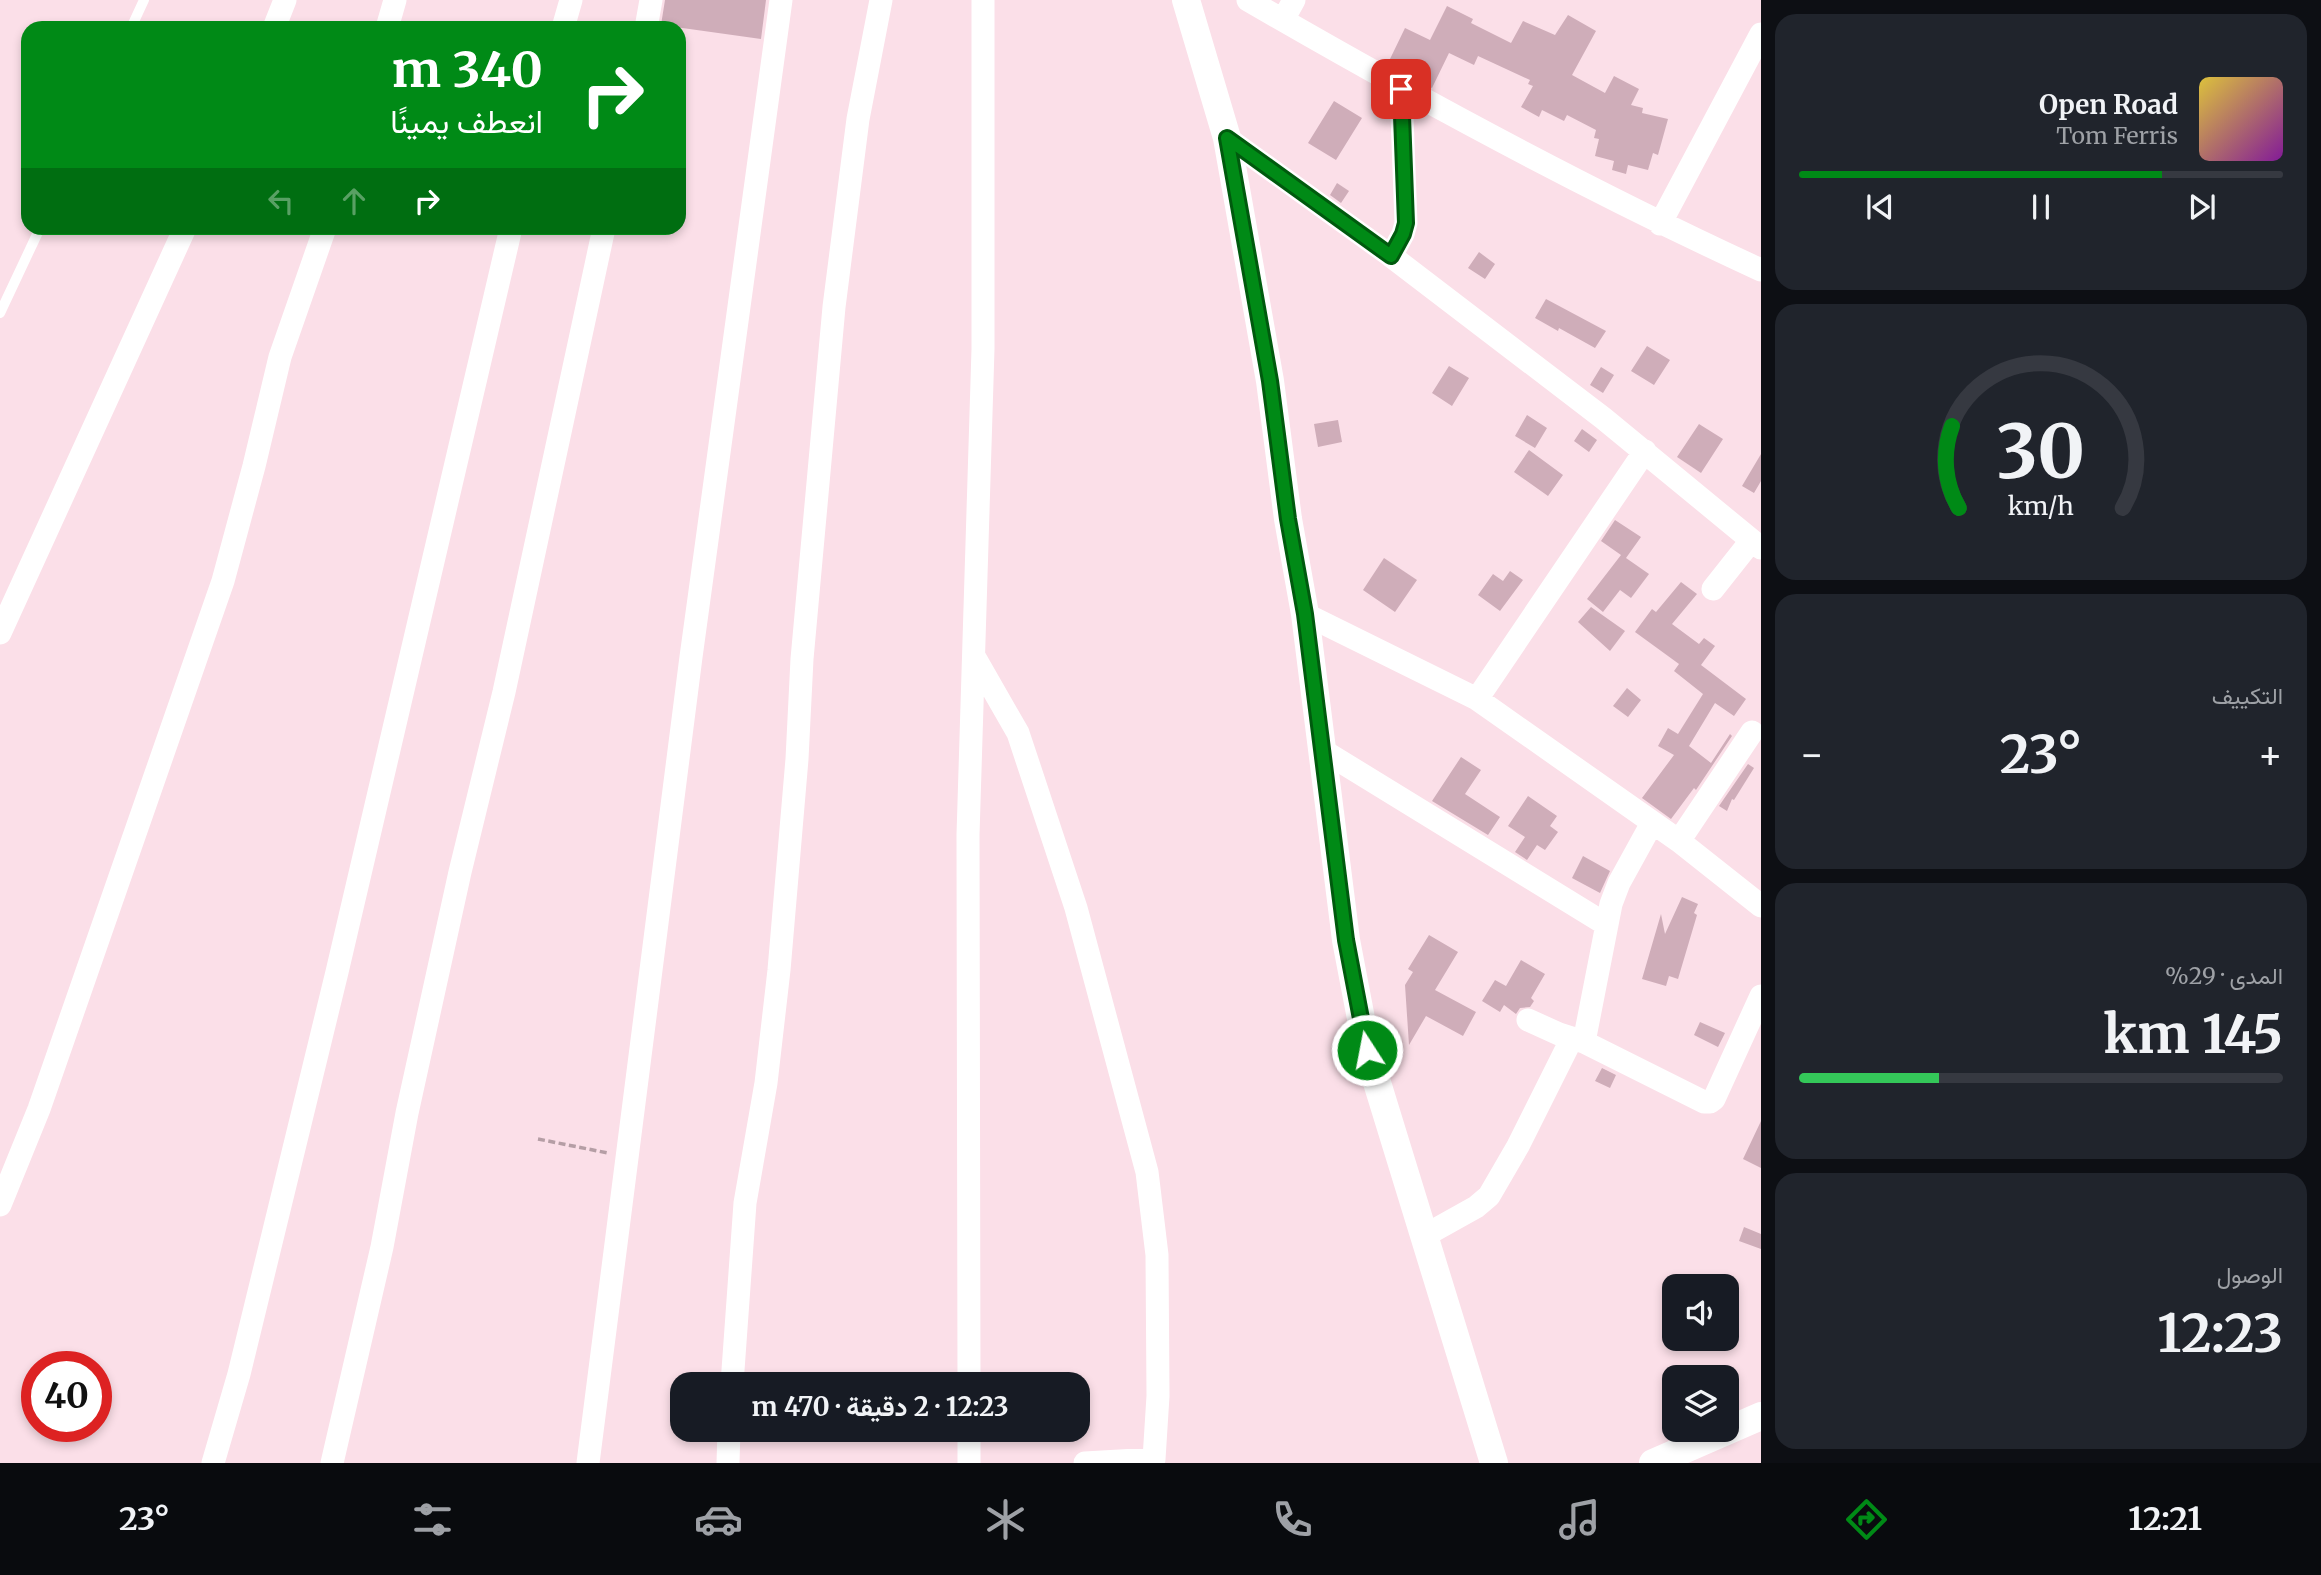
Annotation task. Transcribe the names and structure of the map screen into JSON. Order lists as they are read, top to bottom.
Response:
{
  "page": {
    "turn": ["340 m", "انعطف يمينًا"],
    "song": ["Open Road", "Tom Ferris"],
    "tile": [
      "التكييف",
      ["المدى · 29%", "145 km"],
      ["الوصول", "12:23"]
    ],
    "heat": ["−", "23°", "+"],
    "limit": "40",
    "trip": "12:23 · 2 دقيقة · 470 m",
    "tabs": ["12:21", "23°"],
    "gauge": ["30", "km/h"]
  }
}
